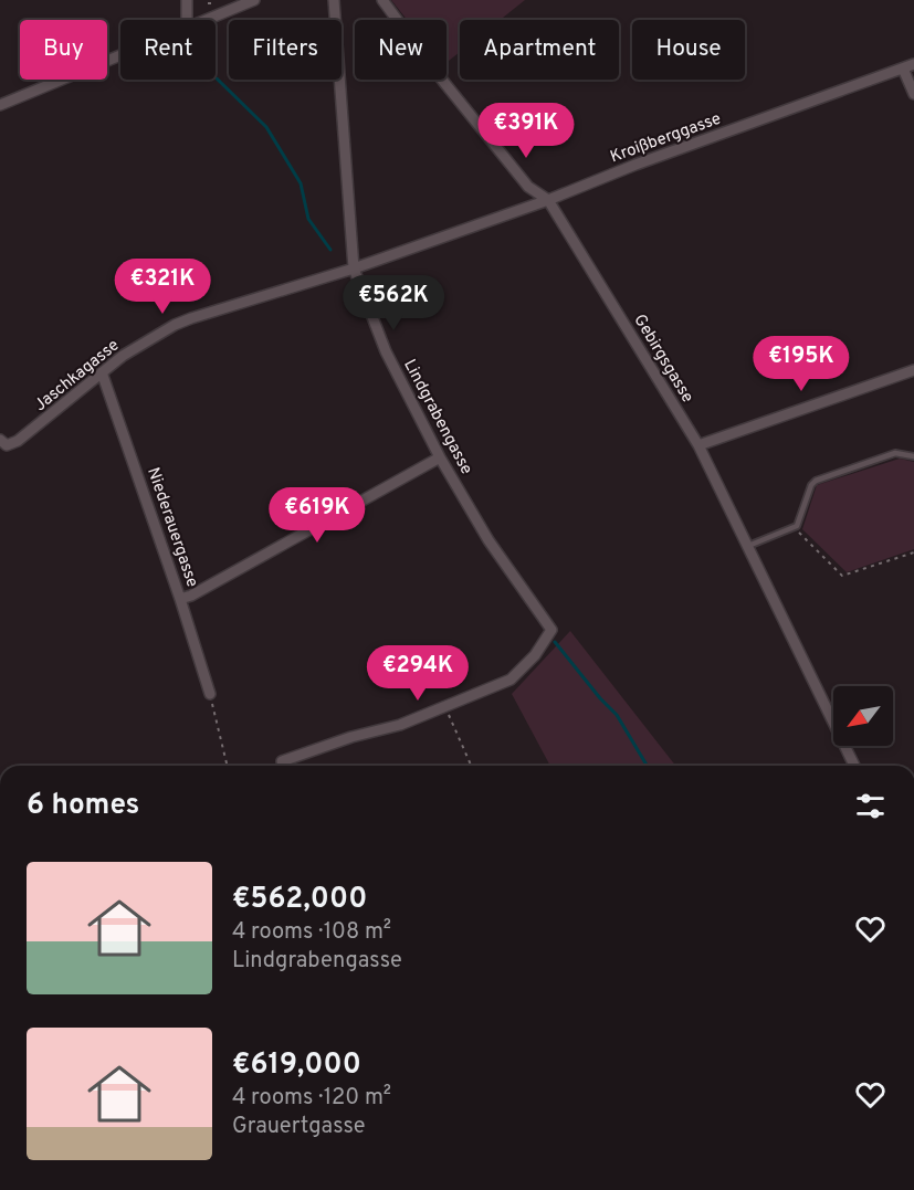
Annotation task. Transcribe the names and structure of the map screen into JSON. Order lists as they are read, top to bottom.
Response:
{
  "streets": {
    "street": [
      "Kroißberggasse",
      "Gebirgsgasse",
      "Jaschkagasse",
      "Lindgrabengasse",
      "Niederauergasse"
    ]
  },
  "crossings": [
    ["Kroißberggasse", "Gebirgsgasse"],
    ["Kroißberggasse", "Jaschkagasse"],
    ["Kroißberggasse", "Lindgrabengasse"],
    ["Jaschkagasse", "Lindgrabengasse"],
    ["Jaschkagasse", "Niederauergasse"]
  ],
  "north": "bottom left",
  "page": {
    "chip": [
      "Buy",
      "Rent",
      "Filters",
      "New",
      "Apartment",
      "House"
    ],
    "price": [
      "€391K",
      "€321K",
      "€562K",
      "€195K",
      "€619K",
      "€294K"
    ],
    "heading": "6 homes",
    "list": [
      {
        "name": "€562,000",
        "note": "4 rooms · 108 m² · Lindgrabengasse"
      },
      {
        "name": "€619,000",
        "note": "4 rooms · 120 m² · Grauertgasse"
      }
    ]
  }
}
